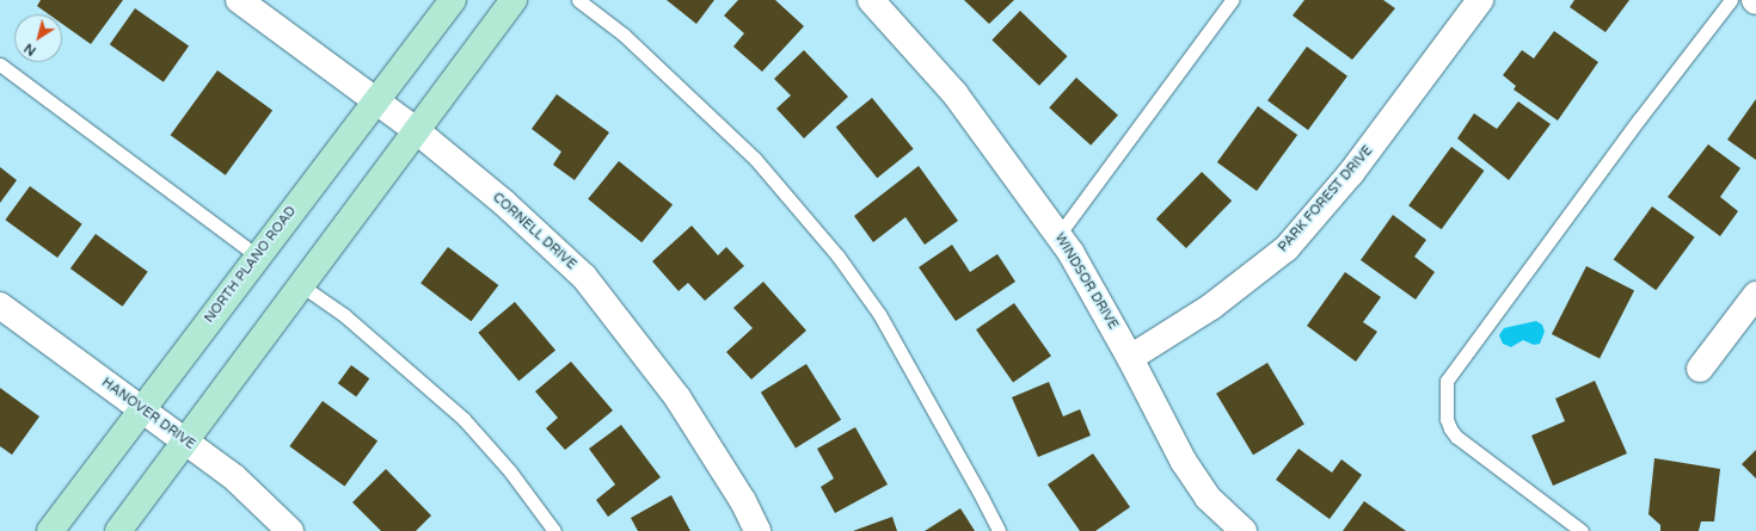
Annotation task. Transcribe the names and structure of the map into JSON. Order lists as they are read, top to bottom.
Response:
{
  "streets": {
    "main road": ["NORTH PLANO ROAD"],
    "street": [
      "PARK FOREST DRIVE",
      "CORNELL DRIVE",
      "WINDSOR DRIVE",
      "HANOVER DRIVE"
    ]
  },
  "crossings": [
    ["PARK FOREST DRIVE", "WINDSOR DRIVE"],
    ["CORNELL DRIVE", "NORTH PLANO ROAD"],
    ["NORTH PLANO ROAD", "HANOVER DRIVE"]
  ],
  "north": "bottom left"
}
